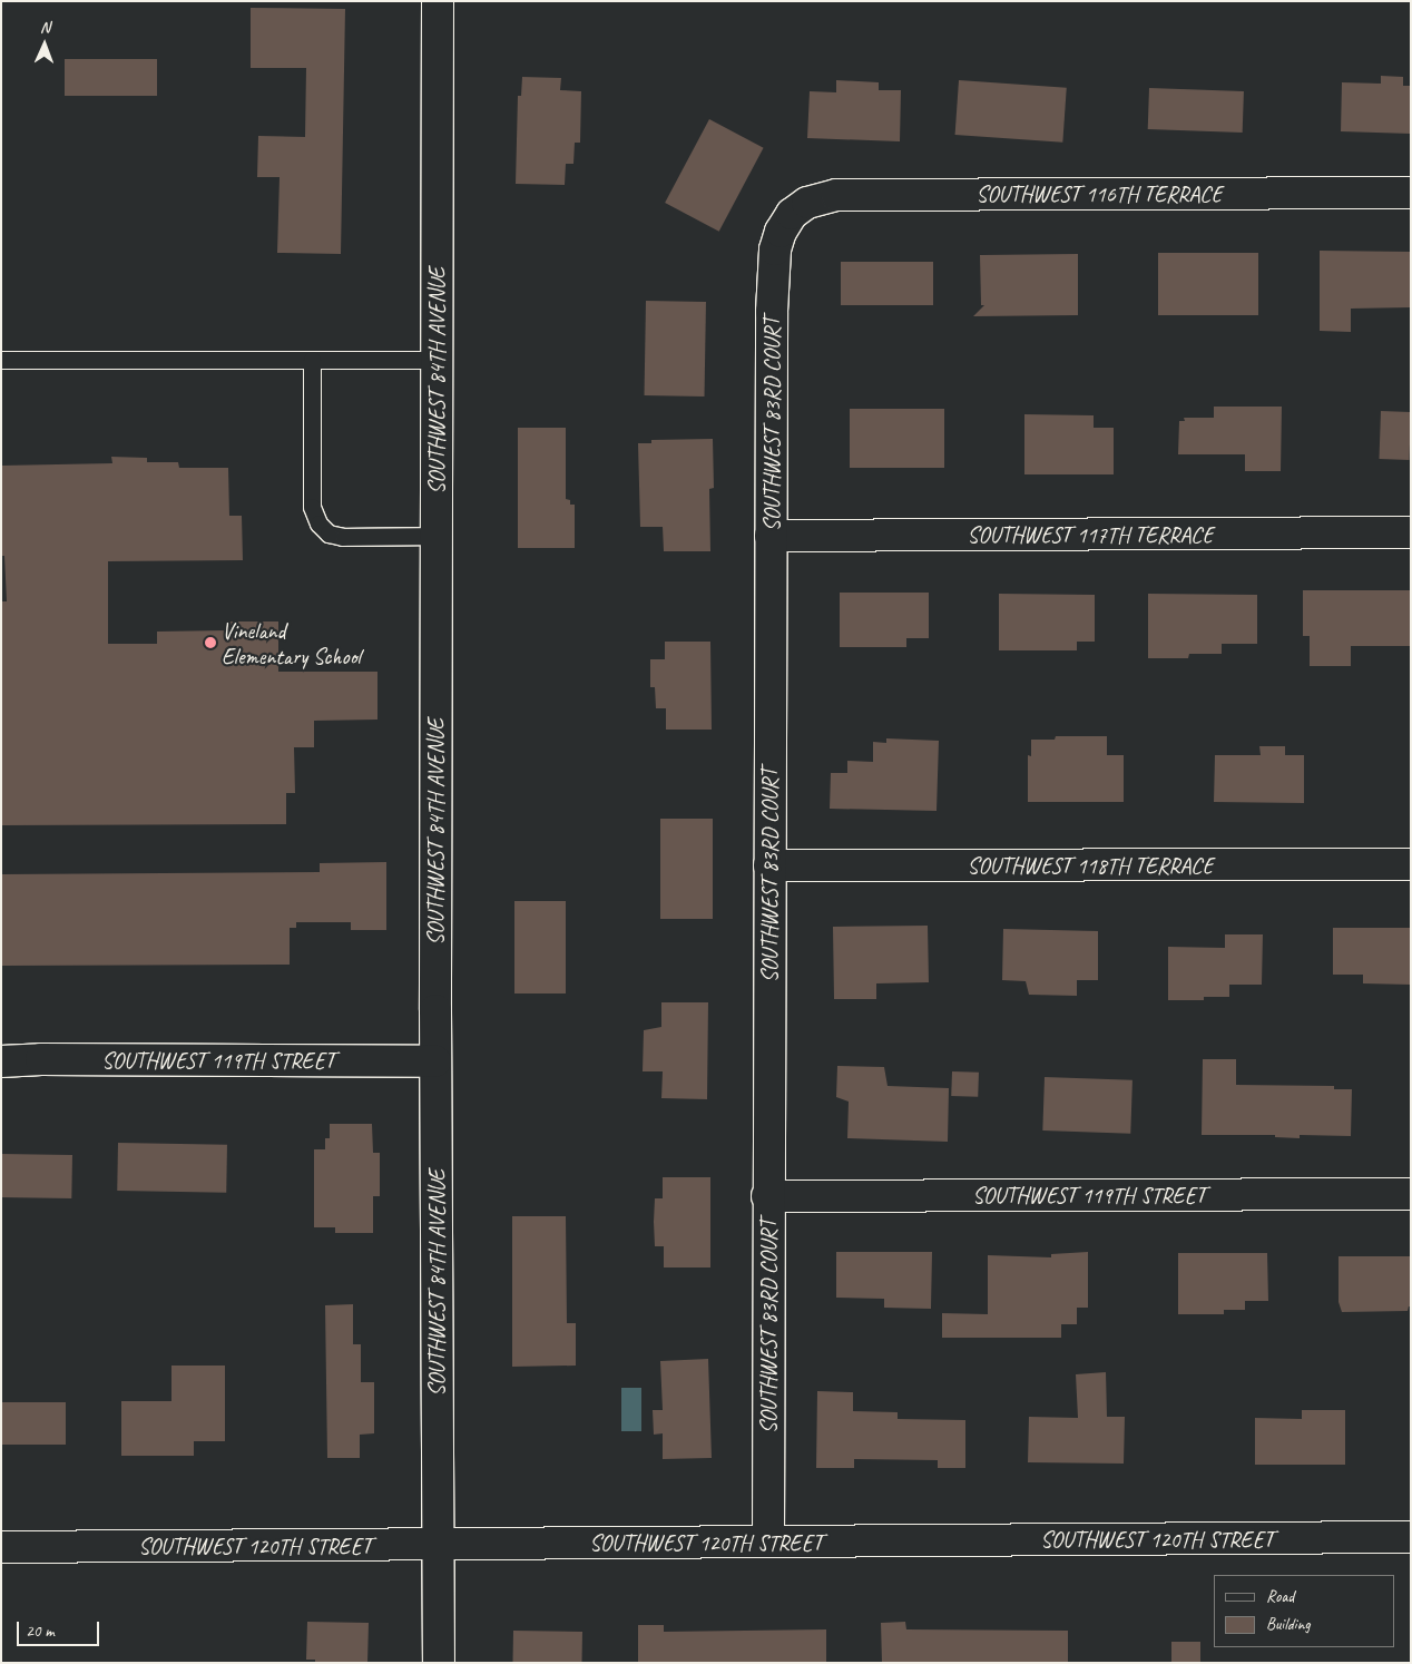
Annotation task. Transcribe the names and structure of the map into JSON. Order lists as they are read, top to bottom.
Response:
{
  "streets": {
    "street": [
      "SOUTHWEST 116TH TERRACE",
      "SOUTHWEST 84TH AVENUE",
      "SOUTHWEST 83RD COURT",
      "SOUTHWEST 117TH TERRACE",
      "SOUTHWEST 118TH TERRACE",
      "SOUTHWEST 119TH STREET",
      "SOUTHWEST 120TH STREET"
    ]
  },
  "crossings": [
    ["SOUTHWEST 116TH TERRACE", "SOUTHWEST 83RD COURT"],
    ["SOUTHWEST 84TH AVENUE", "SOUTHWEST 119TH STREET"],
    ["SOUTHWEST 84TH AVENUE", "SOUTHWEST 120TH STREET"],
    ["SOUTHWEST 83RD COURT", "SOUTHWEST 117TH TERRACE"],
    ["SOUTHWEST 83RD COURT", "SOUTHWEST 118TH TERRACE"],
    ["SOUTHWEST 83RD COURT", "SOUTHWEST 119TH STREET"],
    ["SOUTHWEST 83RD COURT", "SOUTHWEST 120TH STREET"]
  ],
  "places": ["Vineland Elementary School"],
  "legend": ["Road", "Building"],
  "scale_bar": "20 m",
  "north": "top"
}
